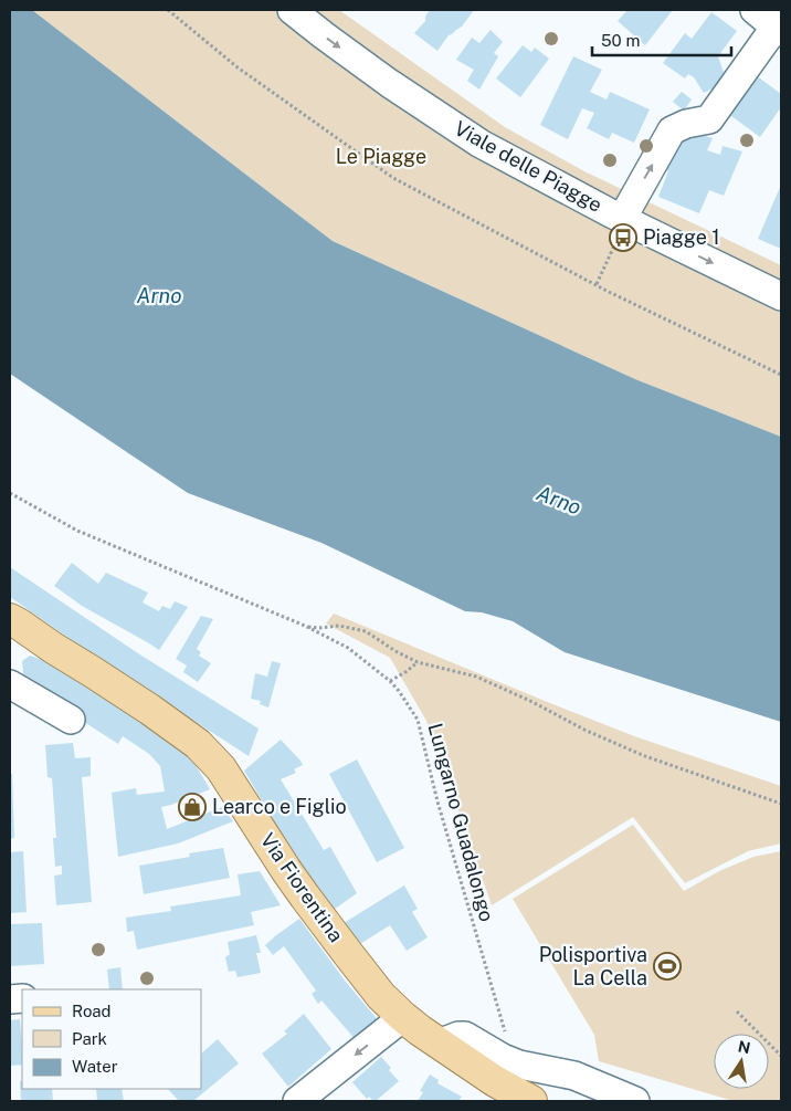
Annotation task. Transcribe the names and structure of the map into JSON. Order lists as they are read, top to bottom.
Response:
{
  "streets": {
    "main road": ["Via Fiorentina"],
    "street": ["Viale delle Piagge"],
    "path": ["Lungarno Guadalongo"]
  },
  "one_way": ["Viale delle Piagge"],
  "water": ["Arno"],
  "parks": ["Le Piagge"],
  "places": {
    "bus stop": ["Piagge 1"],
    "shop": ["Learco e Figlio"],
    "sports": ["Polisportiva La Cella"]
  },
  "legend": ["Road", "Park", "Water"],
  "scale_bar": "50 m",
  "north": "top"
}
